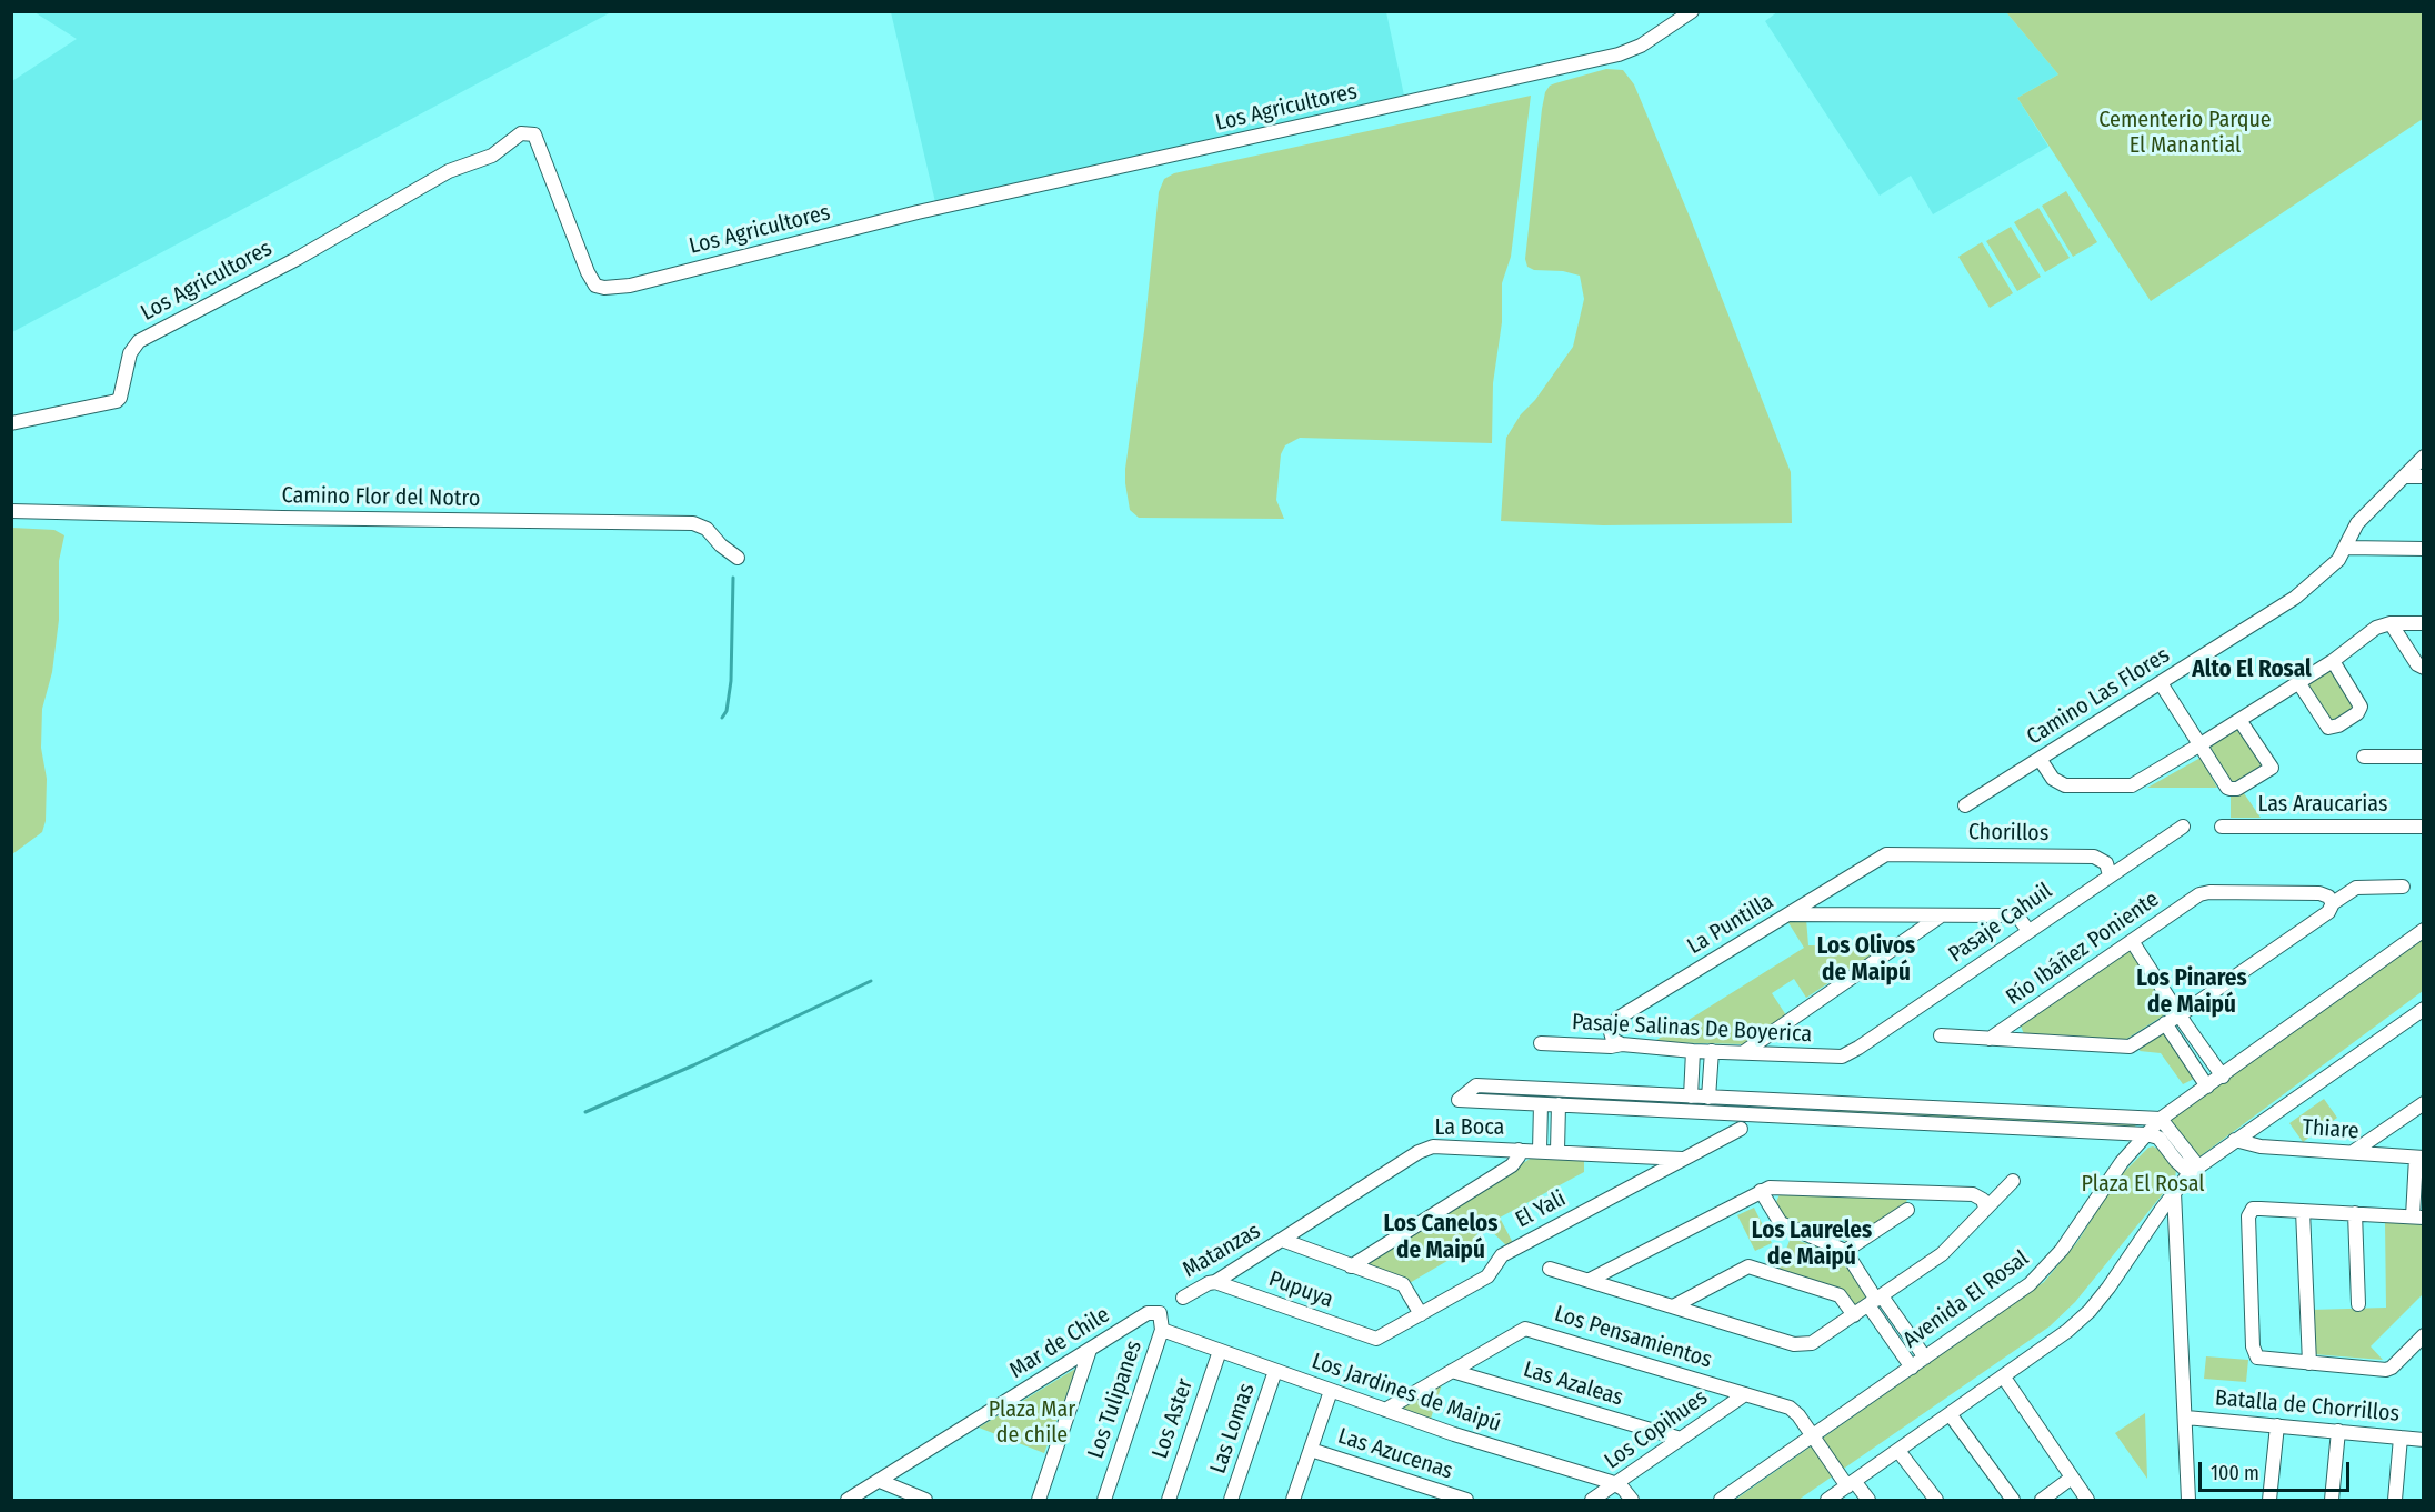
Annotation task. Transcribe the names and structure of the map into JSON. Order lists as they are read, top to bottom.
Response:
{
  "streets": {
    "street": [
      "Los Agricultores",
      "Camino Flor del Notro",
      "Camino Las Flores",
      "Las Araucarias",
      "Chorillos",
      "Pasaje Cahuil",
      "La Puntilla",
      "Río Ibáñez Poniente",
      "Pasaje Salinas De Boyerica",
      "La Boca",
      "Thiare",
      "El Yali",
      "Matanzas",
      "Pupuya",
      "Avenida El Rosal",
      "Los Pensamientos",
      "Mar de Chile",
      "Las Azaleas",
      "Los Jardines de Maipú",
      "Los Tulipanes",
      "Batalla de Chorrillos",
      "Los Aster",
      "Las Lomas",
      "Los Copihues",
      "Las Azucenas"
    ]
  },
  "crossings": [
    ["Chorillos", "Pasaje Cahuil"],
    ["Chorillos", "La Puntilla"],
    ["Pasaje Cahuil", "Pasaje Salinas De Boyerica"],
    ["La Puntilla", "Pasaje Salinas De Boyerica"],
    ["La Boca", "El Yali"],
    ["La Boca", "Matanzas"],
    ["El Yali", "Pupuya"],
    ["Matanzas", "Pupuya"],
    ["Avenida El Rosal", "Los Pensamientos"],
    ["Los Pensamientos", "Las Azaleas"],
    ["Los Pensamientos", "Los Jardines de Maipú"],
    ["Los Pensamientos", "Los Copihues"],
    ["Mar de Chile", "Los Tulipanes"],
    ["Las Azaleas", "Los Copihues"],
    ["Los Jardines de Maipú", "Los Tulipanes"],
    ["Los Jardines de Maipú", "Los Aster"],
    ["Los Jardines de Maipú", "Las Lomas"],
    ["Los Jardines de Maipú", "Los Copihues"]
  ],
  "districts": [
    "Alto El Rosal",
    "Los Olivos de Maipú",
    "Los Pinares de Maipú",
    "Los Canelos de Maipú",
    "Los Laureles de Maipú"
  ],
  "parks": ["Cementerio Parque El Manantial", "Plaza El Rosal", "Plaza Mar de chile"],
  "scale_bar": "100 m"
}
